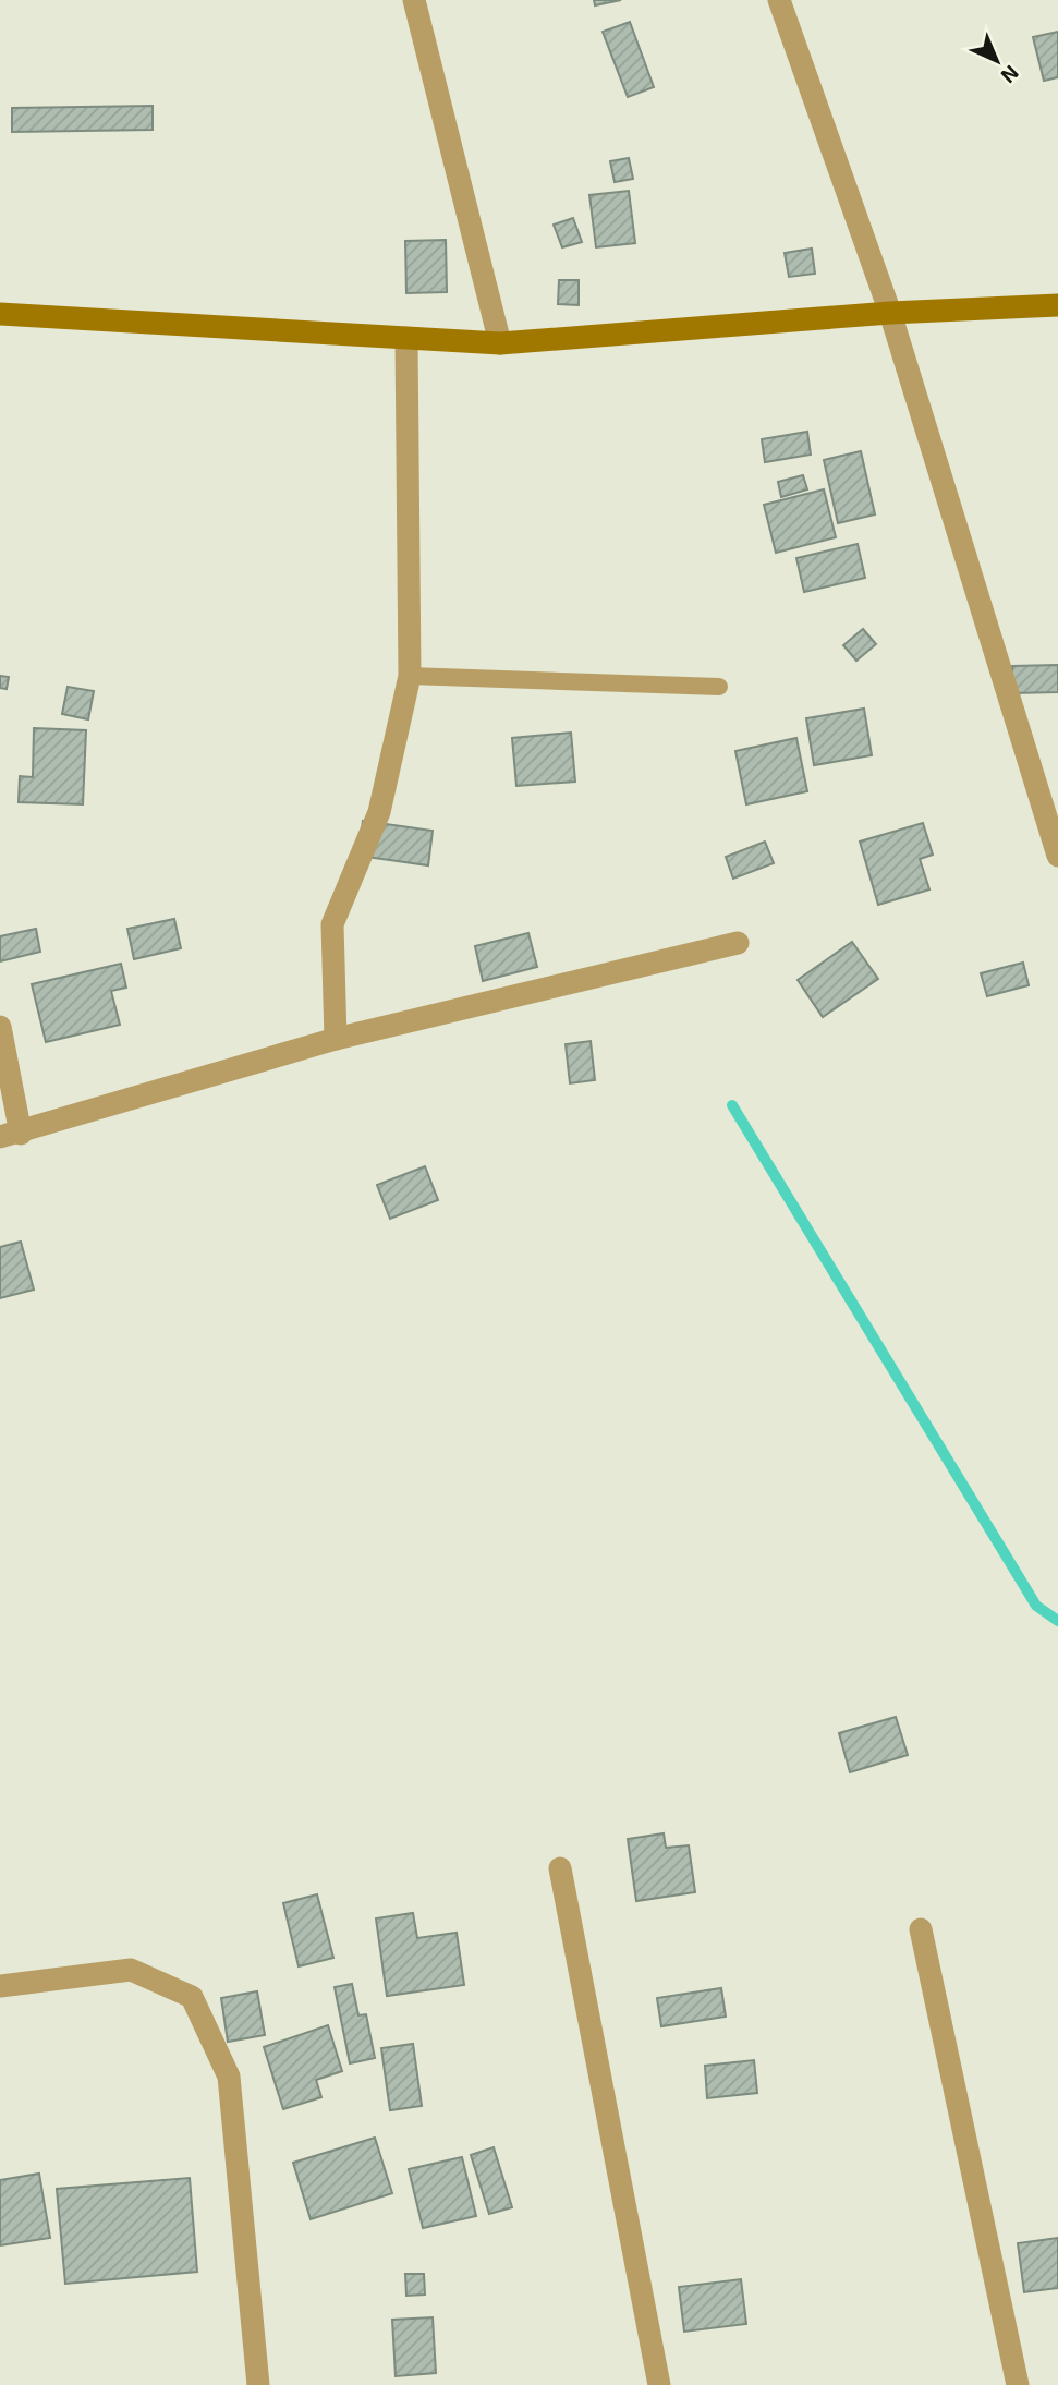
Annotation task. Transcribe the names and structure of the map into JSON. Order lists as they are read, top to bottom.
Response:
{
  "north": "bottom right"
}
